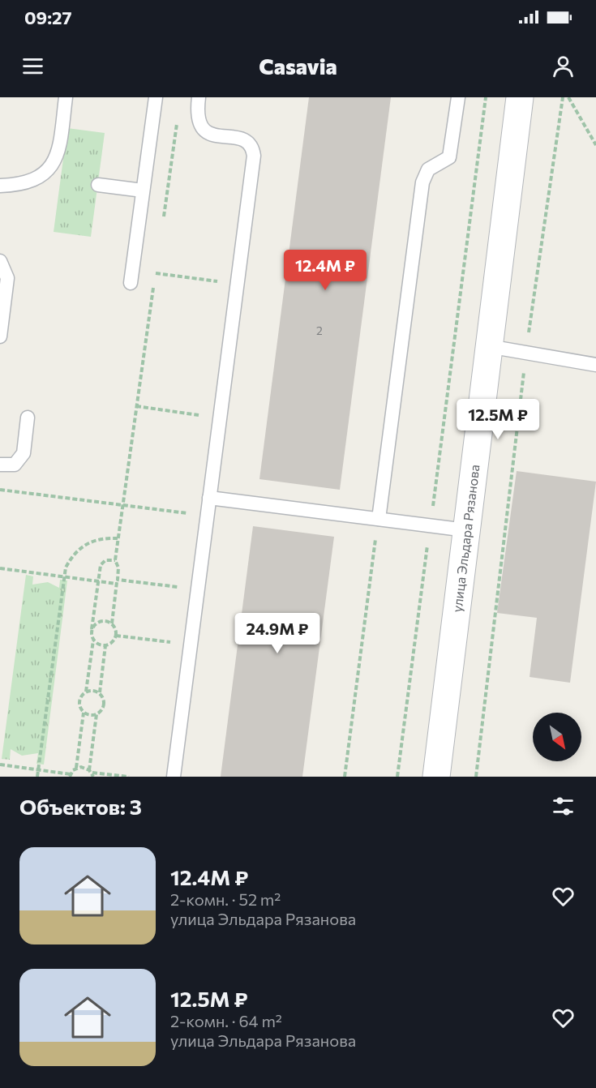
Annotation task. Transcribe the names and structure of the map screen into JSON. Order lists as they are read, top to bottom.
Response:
{
  "streets": {
    "street": ["улица Эльдара Рязанова"]
  },
  "house_numbers": ["2"],
  "north": "bottom right",
  "page": {
    "status": "09:27",
    "header": "Casavia",
    "price": ["12.4M ₽", "12.5M ₽", "24.9M ₽"],
    "heading": "Объектов: 3",
    "list": [
      {
        "name": "12.4M ₽",
        "note": "2-комн. · 52 m² · улица Эльдара Рязанова"
      },
      {
        "name": "12.5M ₽",
        "note": "2-комн. · 64 m² · улица Эльдара Рязанова"
      }
    ]
  }
}
